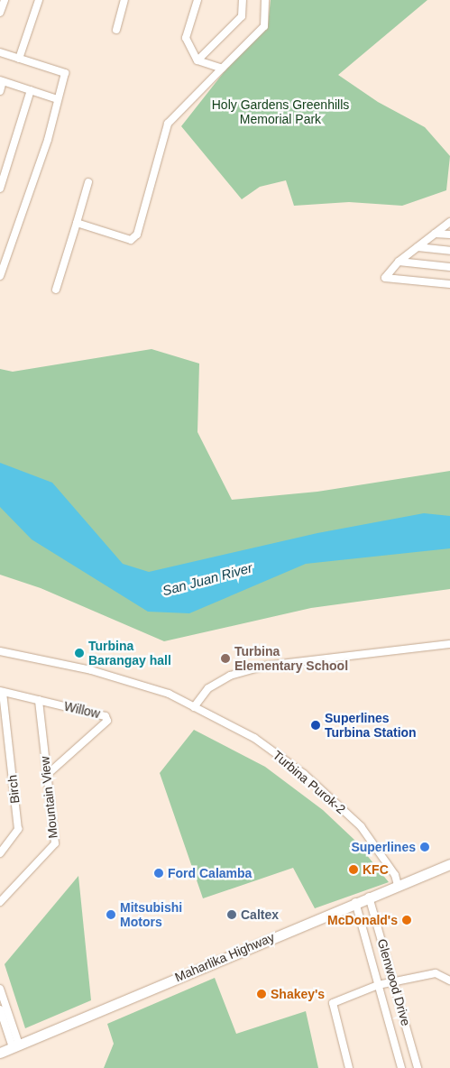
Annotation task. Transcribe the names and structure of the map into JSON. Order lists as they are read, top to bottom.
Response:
{
  "streets": {
    "highway": ["Maharlika Highway"],
    "street": [
      "Willow",
      "Turbina Purok-2",
      "Birch",
      "Mountain View",
      "Glenwood Drive"
    ]
  },
  "crossings": [
    ["Willow", "Birch"],
    ["Willow", "Mountain View"],
    ["Turbina Purok-2", "Maharlika Highway"],
    ["Maharlika Highway", "Glenwood Drive"]
  ],
  "water": ["San Juan River"],
  "parks": ["Holy Gardens Greenhills Memorial Park"],
  "places": [
    "Turbina Barangay hall",
    "Turbina Elementary School",
    "Superlines Turbina Station",
    "Superlines",
    "KFC",
    "Ford Calamba",
    "Mitsubishi Motors",
    "Caltex",
    "McDonald's",
    "Shakey's"
  ]
}
